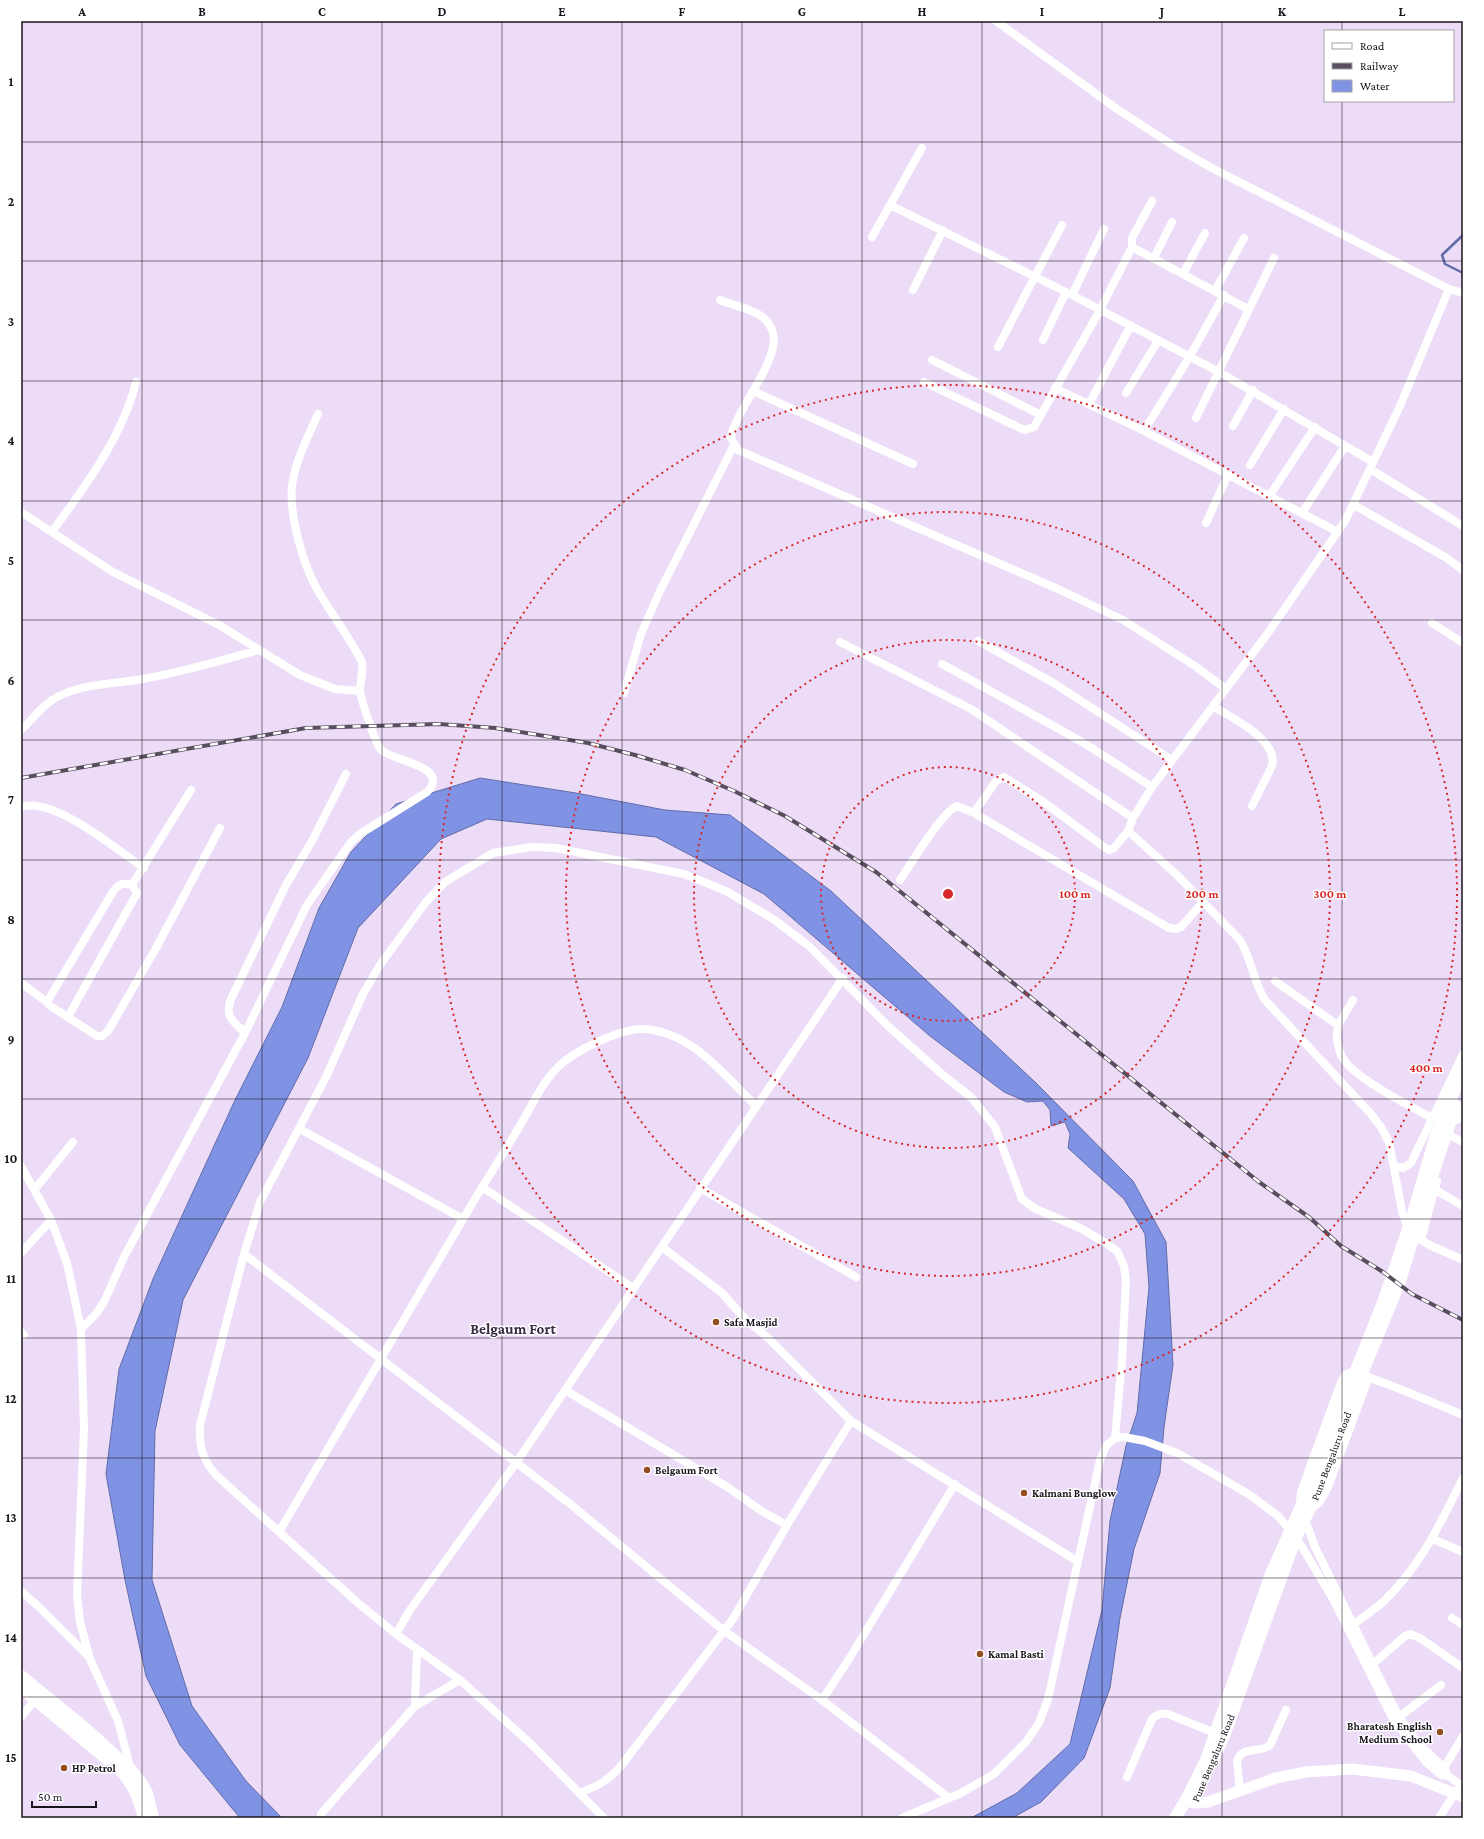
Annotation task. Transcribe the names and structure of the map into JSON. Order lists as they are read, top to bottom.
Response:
{
  "streets": {
    "main road": ["Pune Bengaluru Road"]
  },
  "districts": ["Belgaum Fort"],
  "places": [
    "Safa Masjid",
    "Belgaum Fort",
    "Kalmani Bunglow",
    "Kamal Basti",
    "Bharatesh English Medium School",
    "HP Petrol"
  ],
  "legend": ["Road", "Railway", "Water"],
  "scale_bar": "50 m",
  "grid": {
    "columns": [
      "A",
      "B",
      "C",
      "D",
      "E",
      "F",
      "G",
      "H",
      "I",
      "J",
      "K",
      "L"
    ],
    "rows": [
      "1",
      "2",
      "3",
      "4",
      "5",
      "6",
      "7",
      "8",
      "9",
      "10",
      "11",
      "12",
      "13",
      "14",
      "15"
    ]
  },
  "rings": [
    "100 m",
    "200 m",
    "300 m",
    "400 m"
  ]
}
